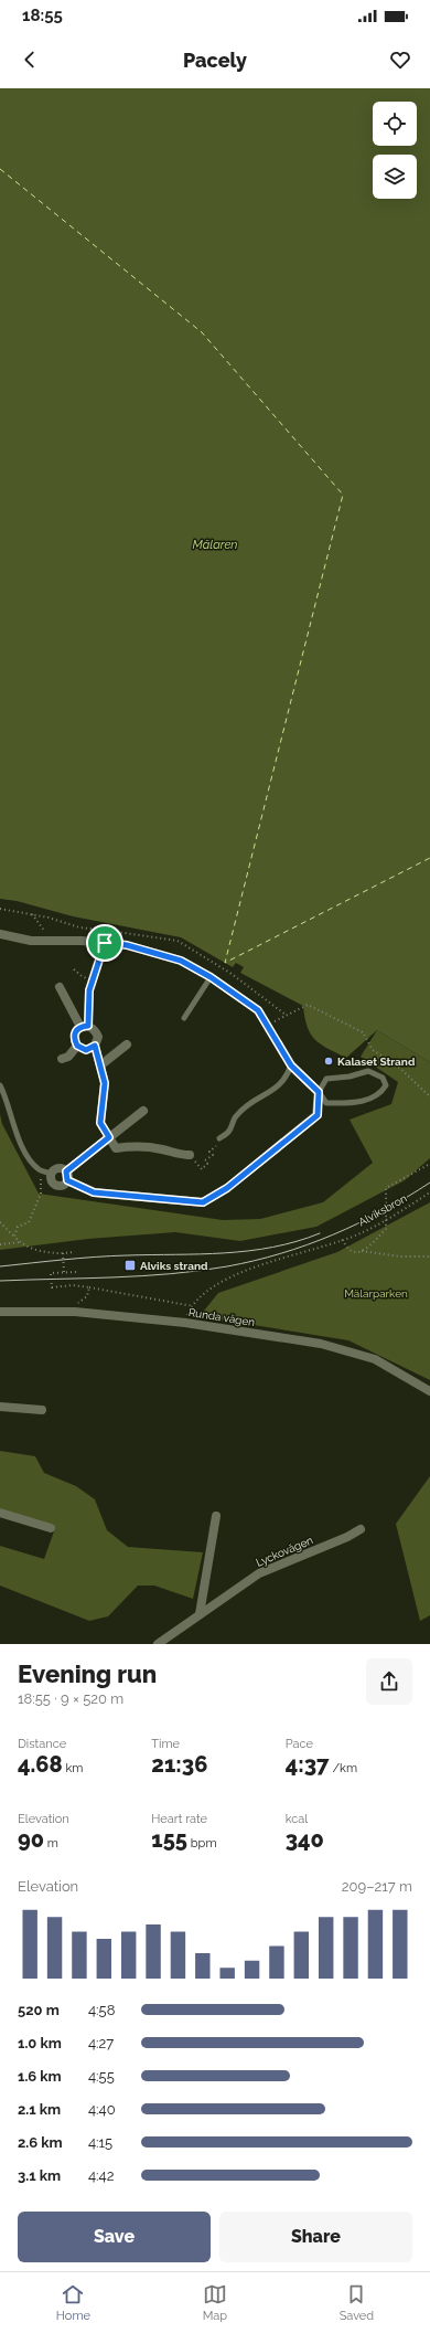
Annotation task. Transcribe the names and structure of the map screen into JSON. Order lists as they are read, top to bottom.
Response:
{
  "streets": {
    "street": ["Runda vägen", "Lyckovägen"],
    "path": ["Alviksbron"]
  },
  "crossings": [
    ["Alviksbron", "Runda vägen"]
  ],
  "water": ["Mälaren"],
  "parks": ["Mälarparken"],
  "places": {
    "other": ["Kalaset Strand"],
    "transit": ["Alviks strand"]
  },
  "page": {
    "status": "18:55",
    "header": "Pacely",
    "heading": ["Evening run", "18:55 · 9 × 520 m"],
    "stats": [
      ["Distance", "4.68 km"],
      ["Time", "21:36"],
      ["Pace", "4:37 /km"],
      ["Elevation", "90 m"],
      ["Heart rate", "155 bpm"],
      ["kcal", "340"]
    ],
    "chart": ["Elevation", "209–217 m"],
    "list": [
      {
        "name": "520 m",
        "note": "4:58"
      },
      {
        "name": "1.0 km",
        "note": "4:27"
      },
      {
        "name": "1.6 km",
        "note": "4:55"
      },
      {
        "name": "2.1 km",
        "note": "4:40"
      },
      {
        "name": "2.6 km",
        "note": "4:15"
      },
      {
        "name": "3.1 km",
        "note": "4:42"
      }
    ],
    "buttons": ["Save", "Share"],
    "tabs": ["Home", "Map", "Saved"]
  }
}
